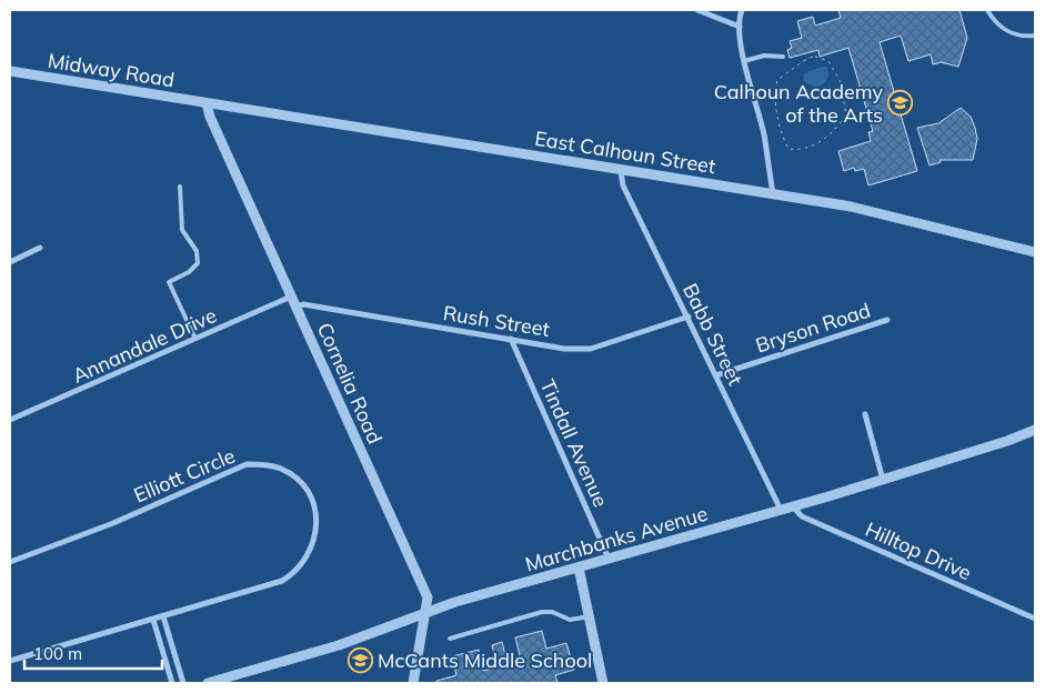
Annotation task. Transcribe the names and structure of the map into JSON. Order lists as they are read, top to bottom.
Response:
{
  "streets": {
    "street": [
      "Midway Road",
      "East Calhoun Street",
      "Rush Street",
      "Bryson Road",
      "Babb Street",
      "Annandale Drive",
      "Cornelia Road",
      "Tindall Avenue",
      "Elliott Circle",
      "Marchbanks Avenue",
      "Hilltop Drive"
    ]
  },
  "crossings": [
    ["Midway Road", "East Calhoun Street"],
    ["Midway Road", "Cornelia Road"],
    ["East Calhoun Street", "Babb Street"],
    ["East Calhoun Street", "Cornelia Road"],
    ["Rush Street", "Babb Street"],
    ["Rush Street", "Cornelia Road"],
    ["Rush Street", "Tindall Avenue"],
    ["Bryson Road", "Babb Street"],
    ["Babb Street", "Marchbanks Avenue"],
    ["Annandale Drive", "Cornelia Road"],
    ["Cornelia Road", "Marchbanks Avenue"],
    ["Tindall Avenue", "Marchbanks Avenue"],
    ["Marchbanks Avenue", "Hilltop Drive"]
  ],
  "places": {
    "school or university": ["Calhoun Academy of the Arts", "McCants Middle School"]
  },
  "scale_bar": "100 m"
}
